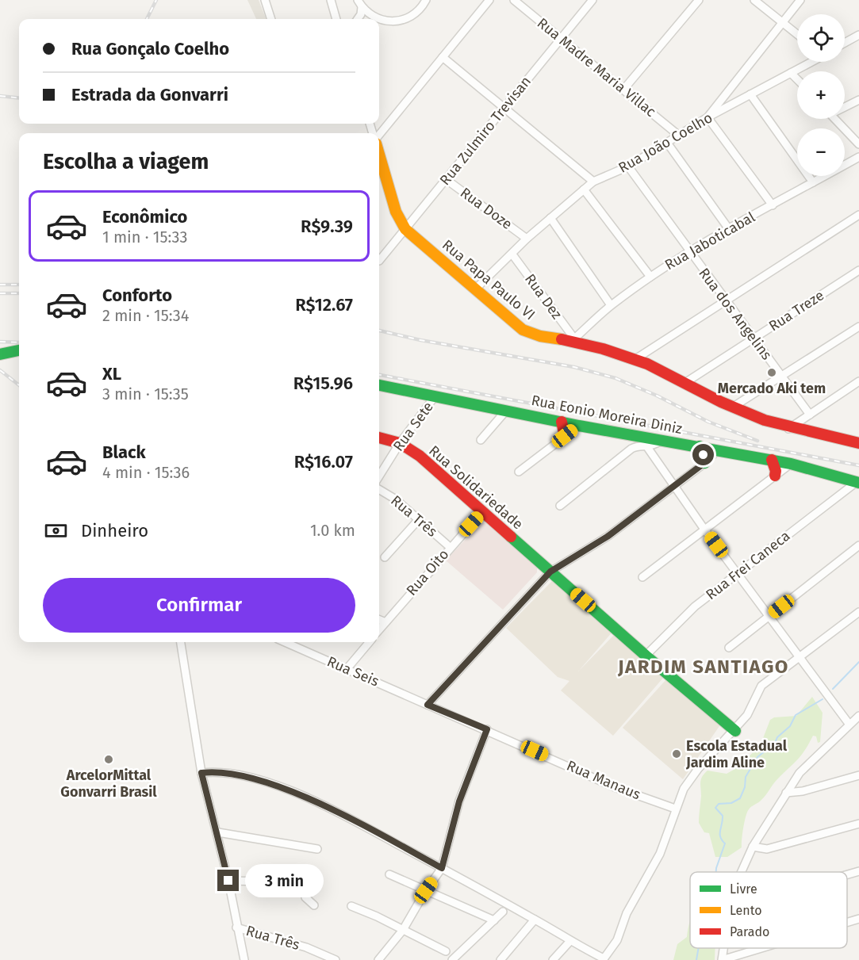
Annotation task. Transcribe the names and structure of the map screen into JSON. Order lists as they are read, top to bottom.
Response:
{
  "streets": {
    "street": [
      "Rua Madre Maria Villac",
      "Rua Zulmiro Trevisan",
      "Rua João Coelho",
      "Rua Doze",
      "Rua Jaboticabal",
      "Rua Papa Paulo VI",
      "Rua Dez",
      "Rua Treze",
      "Rua dos Angelins",
      "Rua Eonio Moreira Diniz",
      "Rua Sete",
      "Rua Solidariedade",
      "Rua Três",
      "Rua Frei Caneca",
      "Rua Oito",
      "Rua Seis",
      "Rua Manaus"
    ]
  },
  "crossings": [
    ["Rua Madre Maria Villac", "Rua Zulmiro Trevisan"],
    ["Rua Madre Maria Villac", "Rua João Coelho"],
    ["Rua Zulmiro Trevisan", "Rua Doze"],
    ["Rua Zulmiro Trevisan", "Rua Papa Paulo VI"],
    ["Rua João Coelho", "Rua Doze"],
    ["Rua João Coelho", "Rua Papa Paulo VI"],
    ["Rua João Coelho", "Rua Dez"],
    ["Rua João Coelho", "Rua dos Angelins"],
    ["Rua Jaboticabal", "Rua Papa Paulo VI"],
    ["Rua Jaboticabal", "Rua Dez"],
    ["Rua Jaboticabal", "Rua dos Angelins"],
    ["Rua Papa Paulo VI", "Rua Dez"],
    ["Rua Papa Paulo VI", "Rua Treze"],
    ["Rua Treze", "Rua dos Angelins"],
    ["Rua Eonio Moreira Diniz", "Rua Sete"],
    ["Rua Eonio Moreira Diniz", "Rua Frei Caneca"],
    ["Rua Sete", "Rua Solidariedade"],
    ["Rua Solidariedade", "Rua Frei Caneca"],
    ["Rua Solidariedade", "Rua Oito"],
    ["Rua Três", "Rua Oito"],
    ["Rua Seis", "Rua Manaus"]
  ],
  "districts": ["JARDIM SANTIAGO"],
  "places": ["Mercado Aki tem", "Escola Estadual Jardim Aline", "ArcelorMittal Gonvarri Brasil"],
  "legend": ["Livre", "Lento", "Parado"],
  "page": {
    "map_buttons": ["+", "−"],
    "banner": ["Rua Gonçalo Coelho", "Estrada da Gonvarri"],
    "heading": "Escolha a viagem",
    "list": [
      {
        "name": "Econômico",
        "note": "1 min · 15:33",
        "value": "R$9.39"
      },
      {
        "name": "Conforto",
        "note": "2 min · 15:34",
        "value": "R$12.67"
      },
      {
        "name": "XL",
        "note": "3 min · 15:35",
        "value": "R$15.96"
      },
      {
        "name": "Black",
        "note": "4 min · 15:36",
        "value": "R$16.07"
      }
    ],
    "pay": ["Dinheiro", "1.0 km"],
    "buttons": "Confirmar",
    "bubble": "3 min"
  }
}
